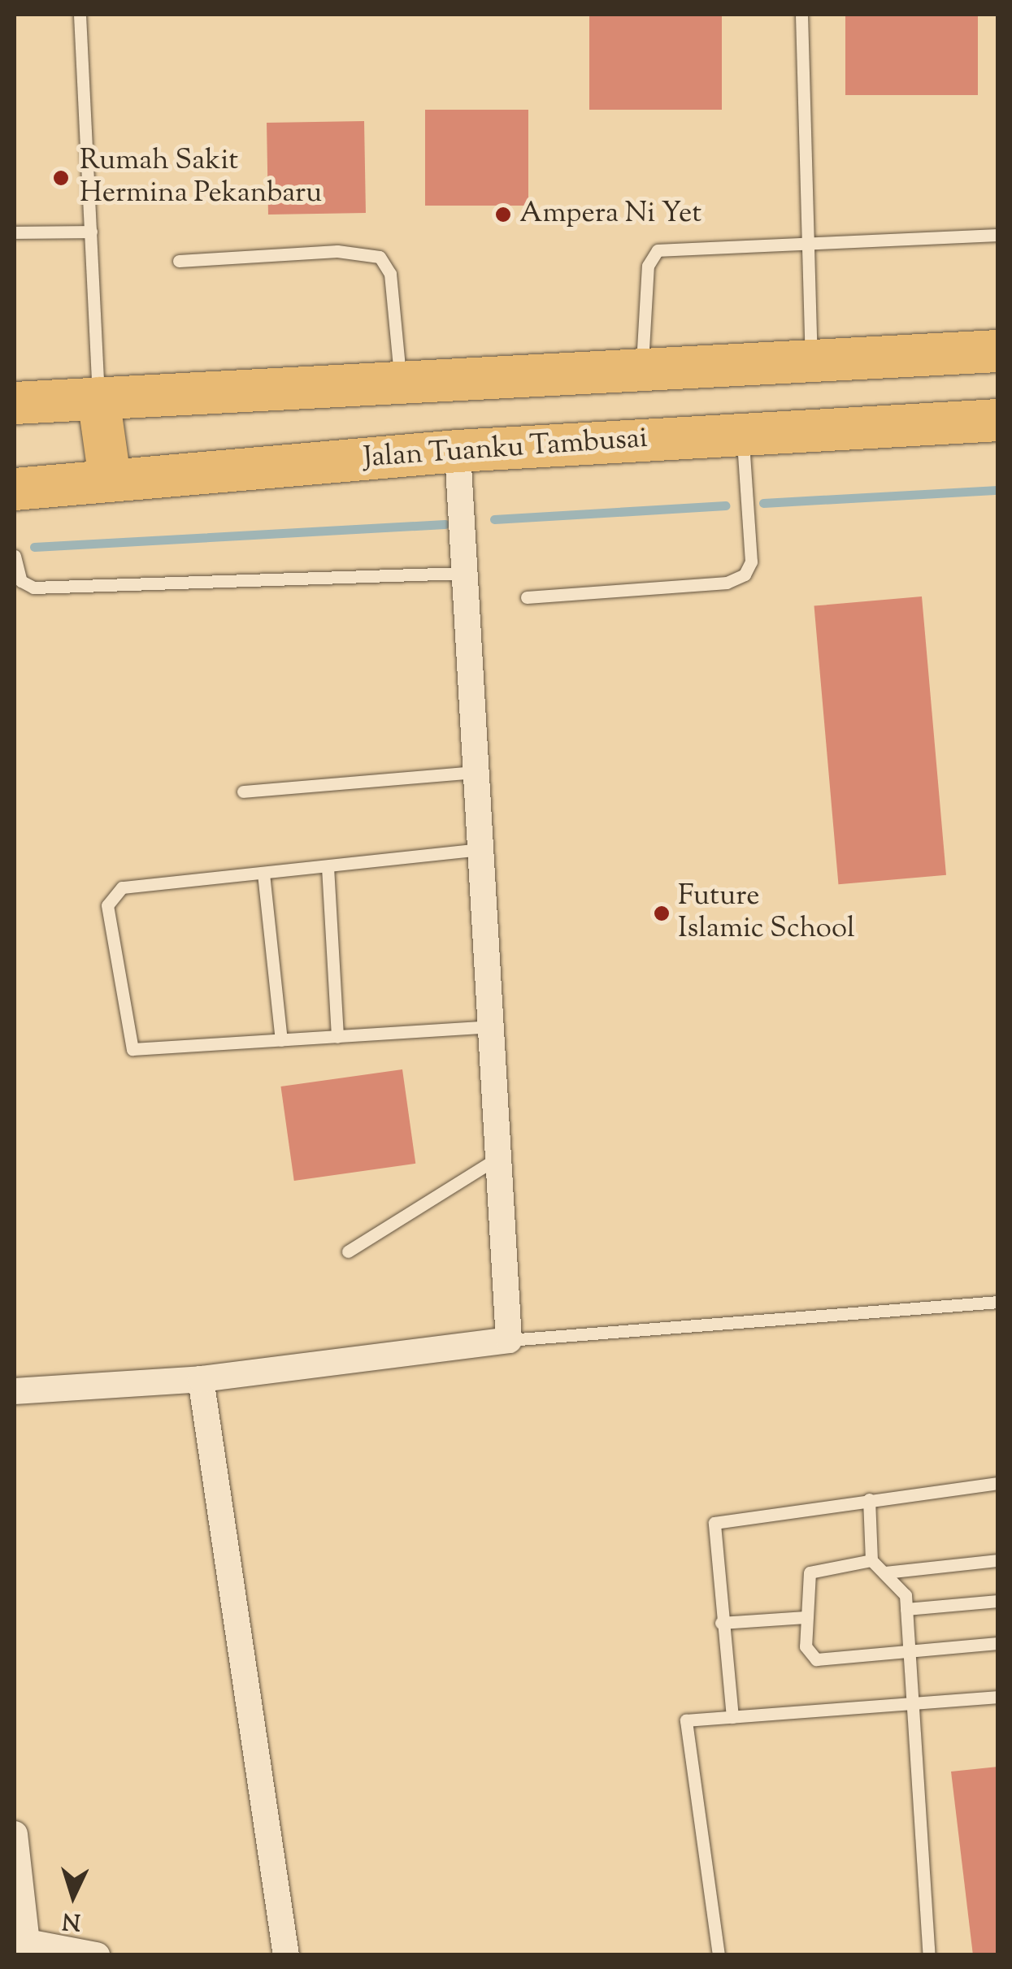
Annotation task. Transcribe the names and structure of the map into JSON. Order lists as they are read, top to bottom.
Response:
{
  "streets": {
    "main road": ["Jalan Tuanku Tambusai"]
  },
  "places": ["Rumah Sakit Hermina Pekanbaru", "Ampera Ni Yet", "Future Islamic School"],
  "north": "bottom"
}
